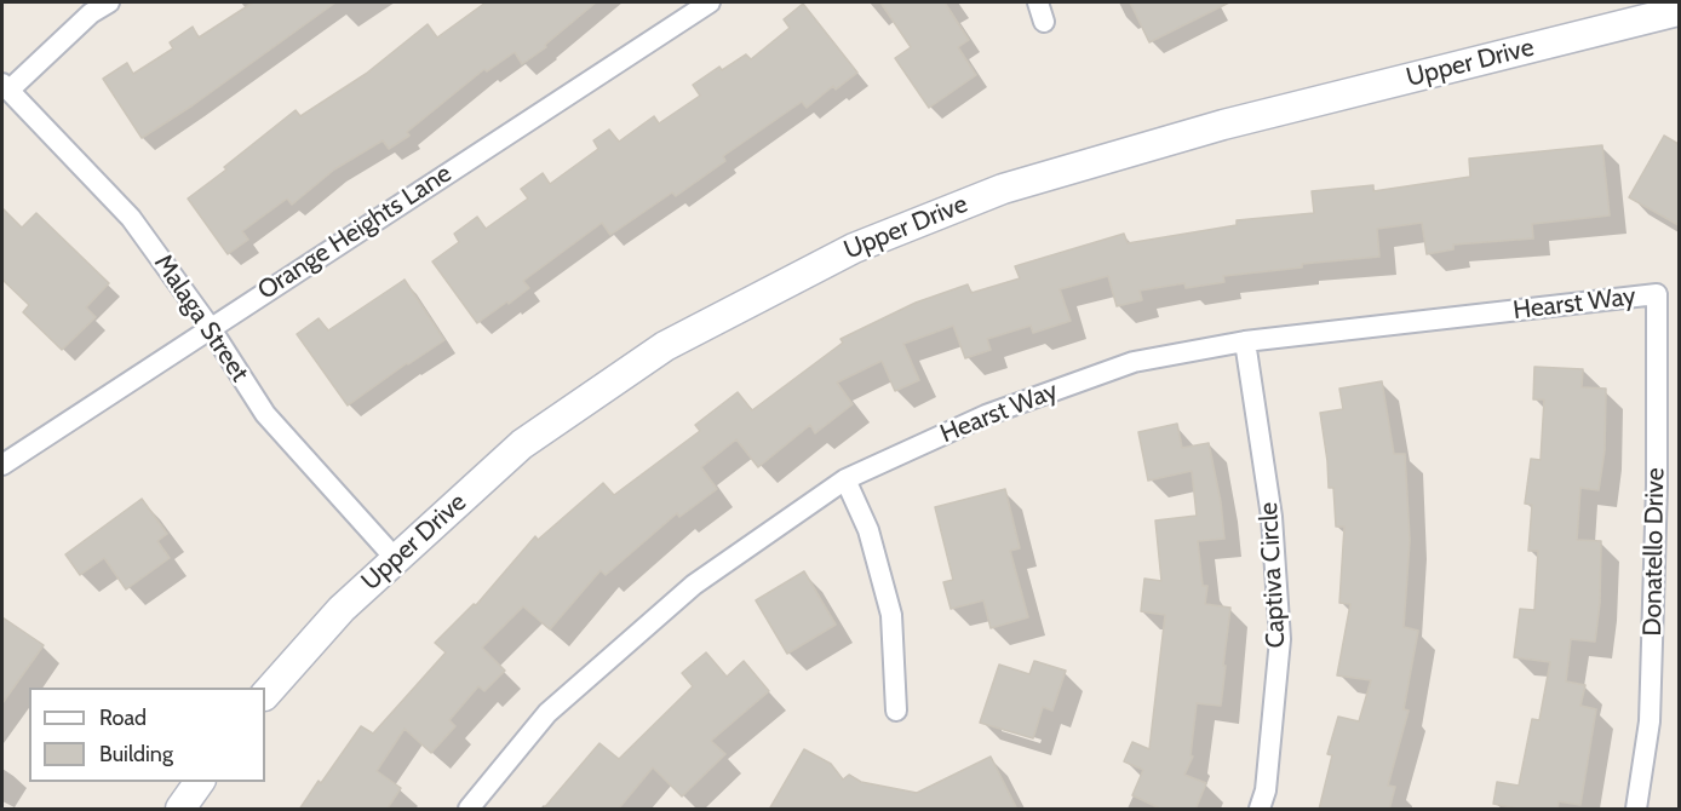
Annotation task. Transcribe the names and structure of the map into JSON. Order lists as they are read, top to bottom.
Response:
{
  "streets": {
    "main road": ["Upper Drive"],
    "street": [
      "Orange Heights Lane",
      "Hearst Way",
      "Malaga Street",
      "Donatello Drive",
      "Captiva Circle"
    ]
  },
  "crossings": [
    ["Upper Drive", "Malaga Street"],
    ["Orange Heights Lane", "Malaga Street"],
    ["Hearst Way", "Donatello Drive"],
    ["Hearst Way", "Captiva Circle"]
  ],
  "legend": ["Road", "Building"]
}
